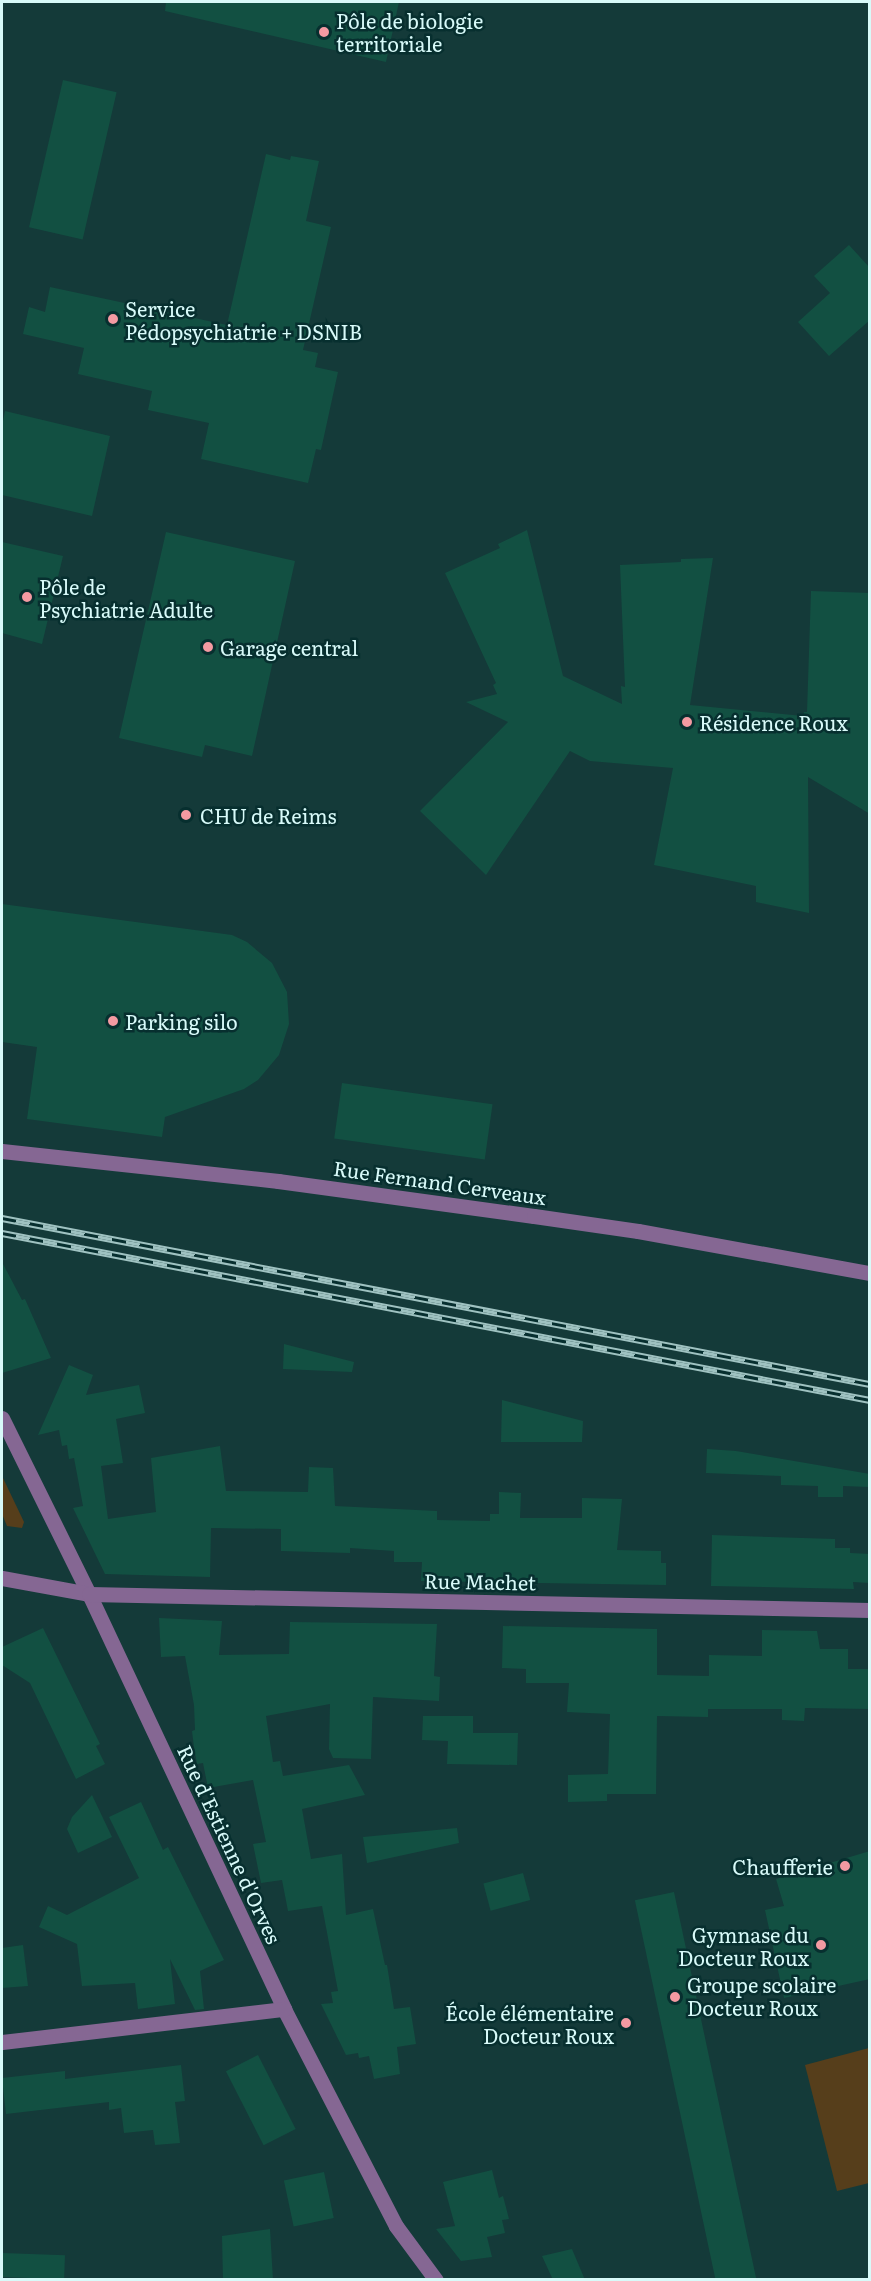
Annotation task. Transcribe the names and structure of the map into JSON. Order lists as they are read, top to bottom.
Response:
{
  "streets": {
    "street": ["Rue Fernand Cerveaux", "Rue Machet", "Rue d'Estienne d'Orves"]
  },
  "crossings": [
    ["Rue Machet", "Rue d'Estienne d'Orves"]
  ],
  "places": [
    "Pôle de biologie territoriale",
    "Service Pédopsychiatrie + DSNIB",
    "Pôle de Psychiatrie Adulte",
    "Garage central",
    "Résidence Roux",
    "CHU de Reims",
    "Parking silo",
    "Chaufferie",
    "Gymnase du Docteur Roux",
    "Groupe scolaire Docteur Roux",
    "École élémentaire Docteur Roux"
  ]
}
